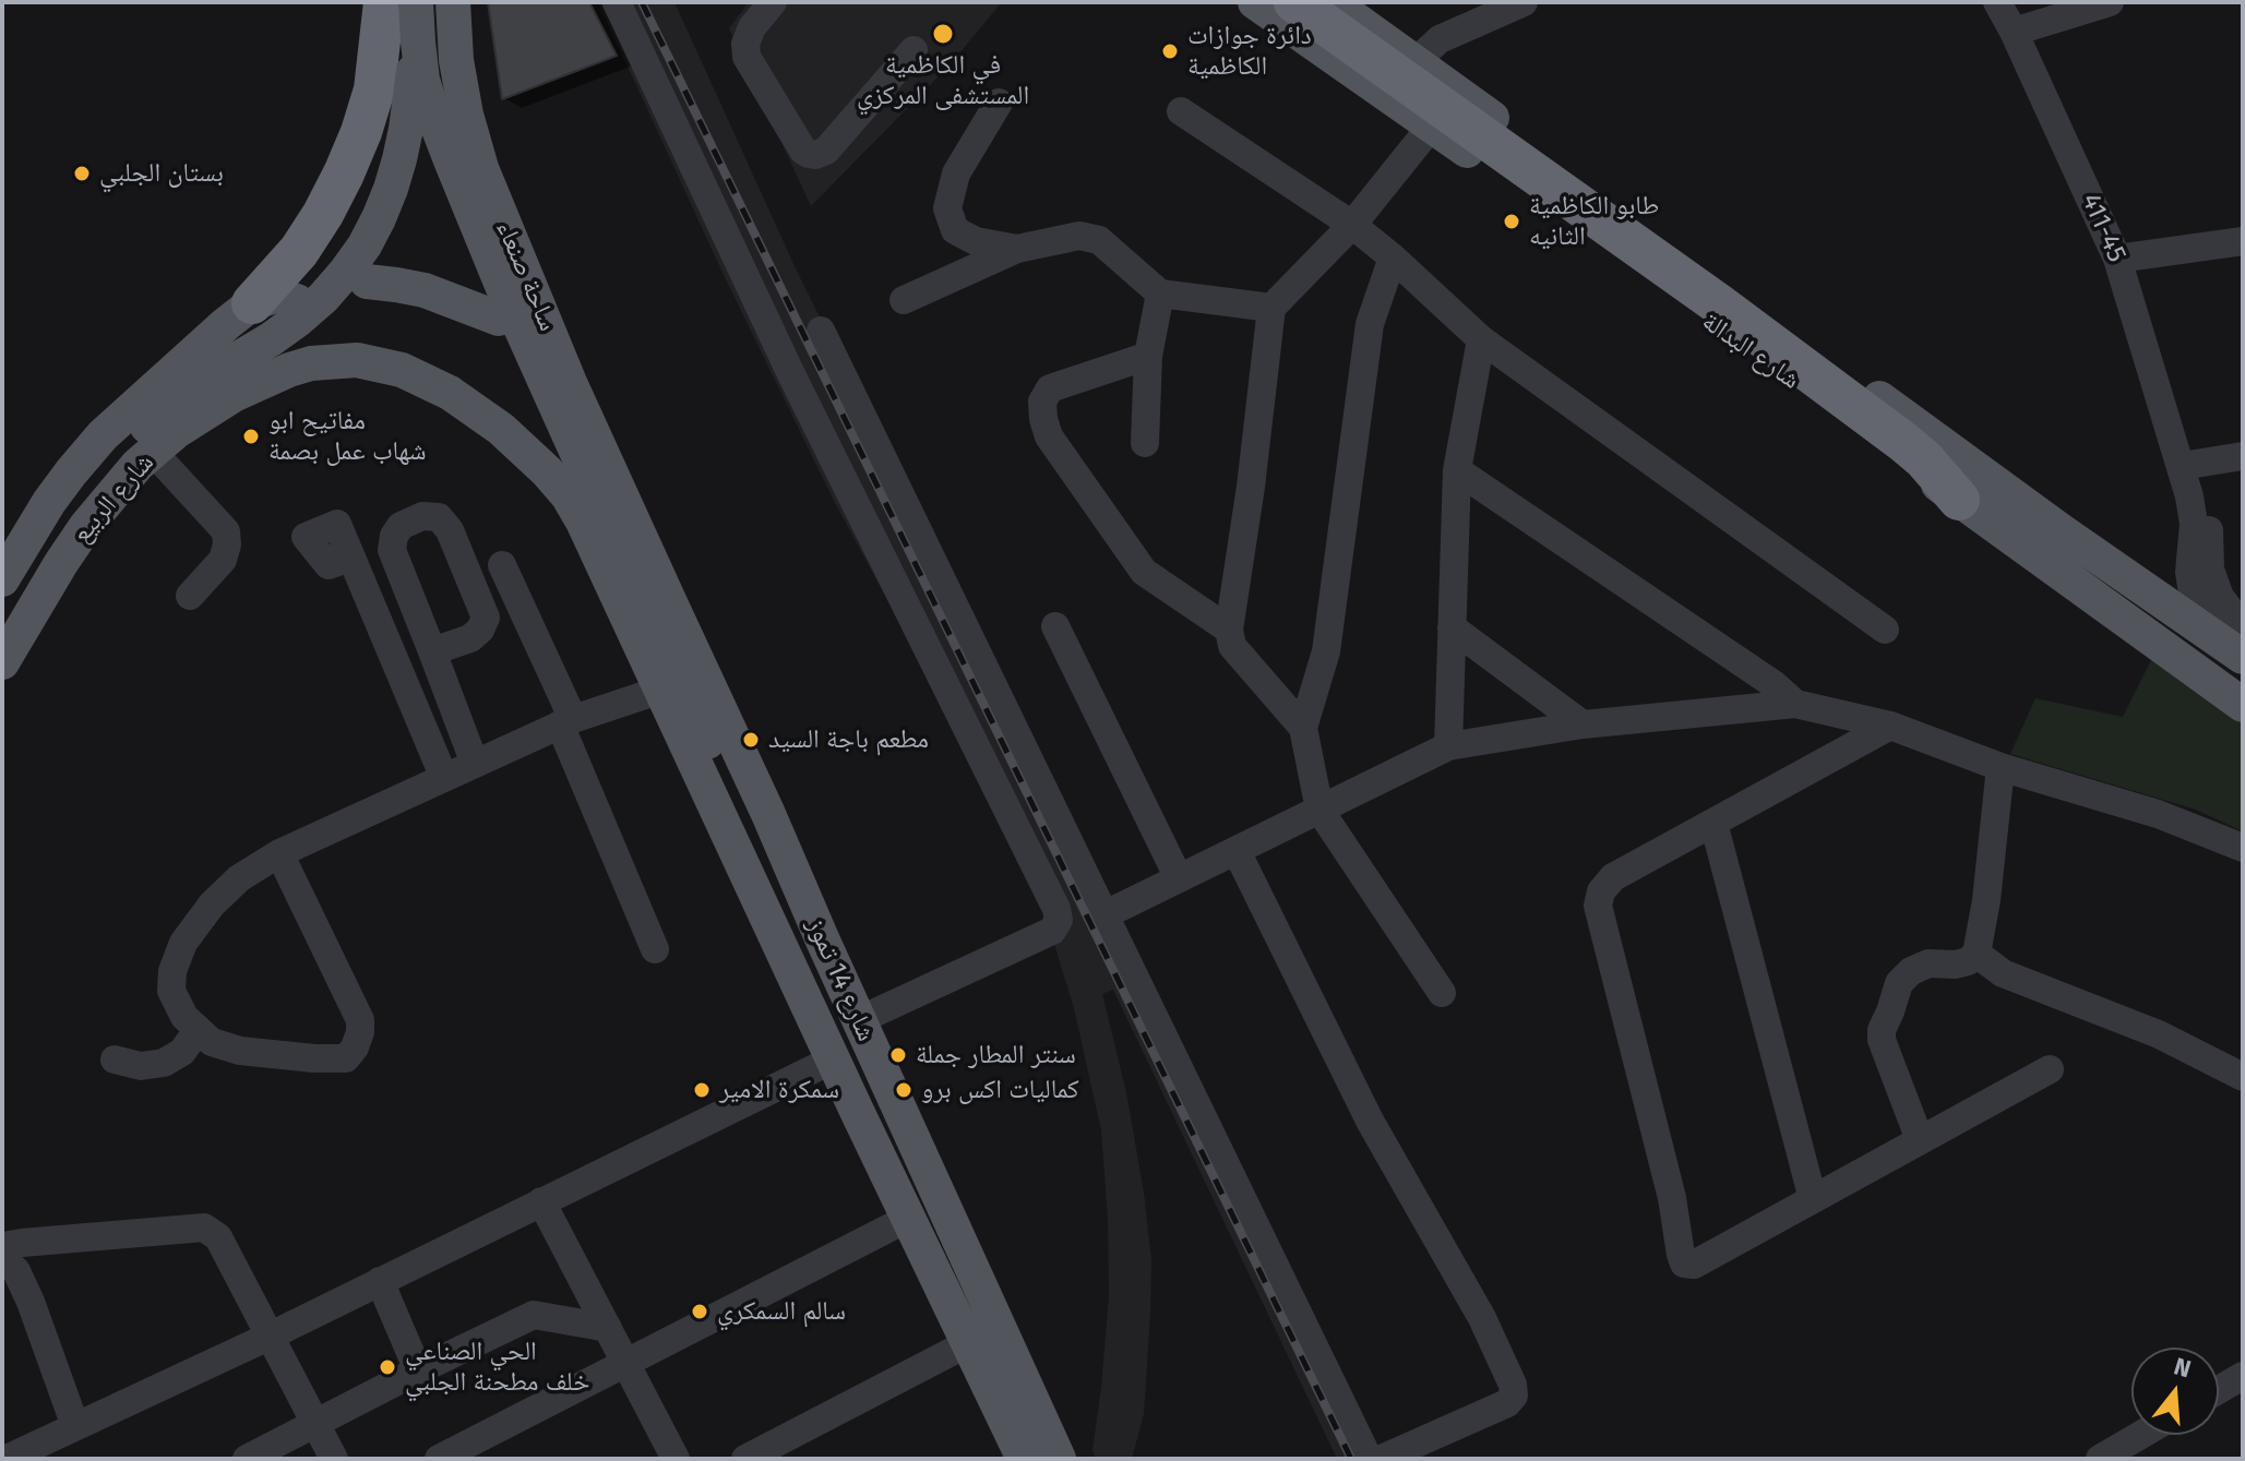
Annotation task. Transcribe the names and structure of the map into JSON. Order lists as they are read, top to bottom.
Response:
{
  "streets": {
    "main road": [
      "ساحة صنعاء",
      "شارع البدالة",
      "شارع الربيع",
      "شارع 14 تموز"
    ],
    "street": ["411-45"]
  },
  "crossings": [
    ["411-45", "شارع البدالة"],
    ["ساحة صنعاء", "شارع 14 تموز"],
    ["شارع الربيع", "شارع 14 تموز"]
  ],
  "places": [
    "في الكاظمية المستشفى المركزي",
    "دائرة جوازات الكاظمية",
    "بستان الجلبي",
    "طابو الكاظمية الثانيه",
    "مفاتيح ابو شهاب عمل بصمة",
    "مطعم باجة السيد",
    "سنتر المطار جملة",
    "سمكرة الامير",
    "كماليات اكس برو",
    "سالم السمكري",
    "الحي الصناعي خلف مطحنة الجلبي"
  ],
  "north": "top"
}
